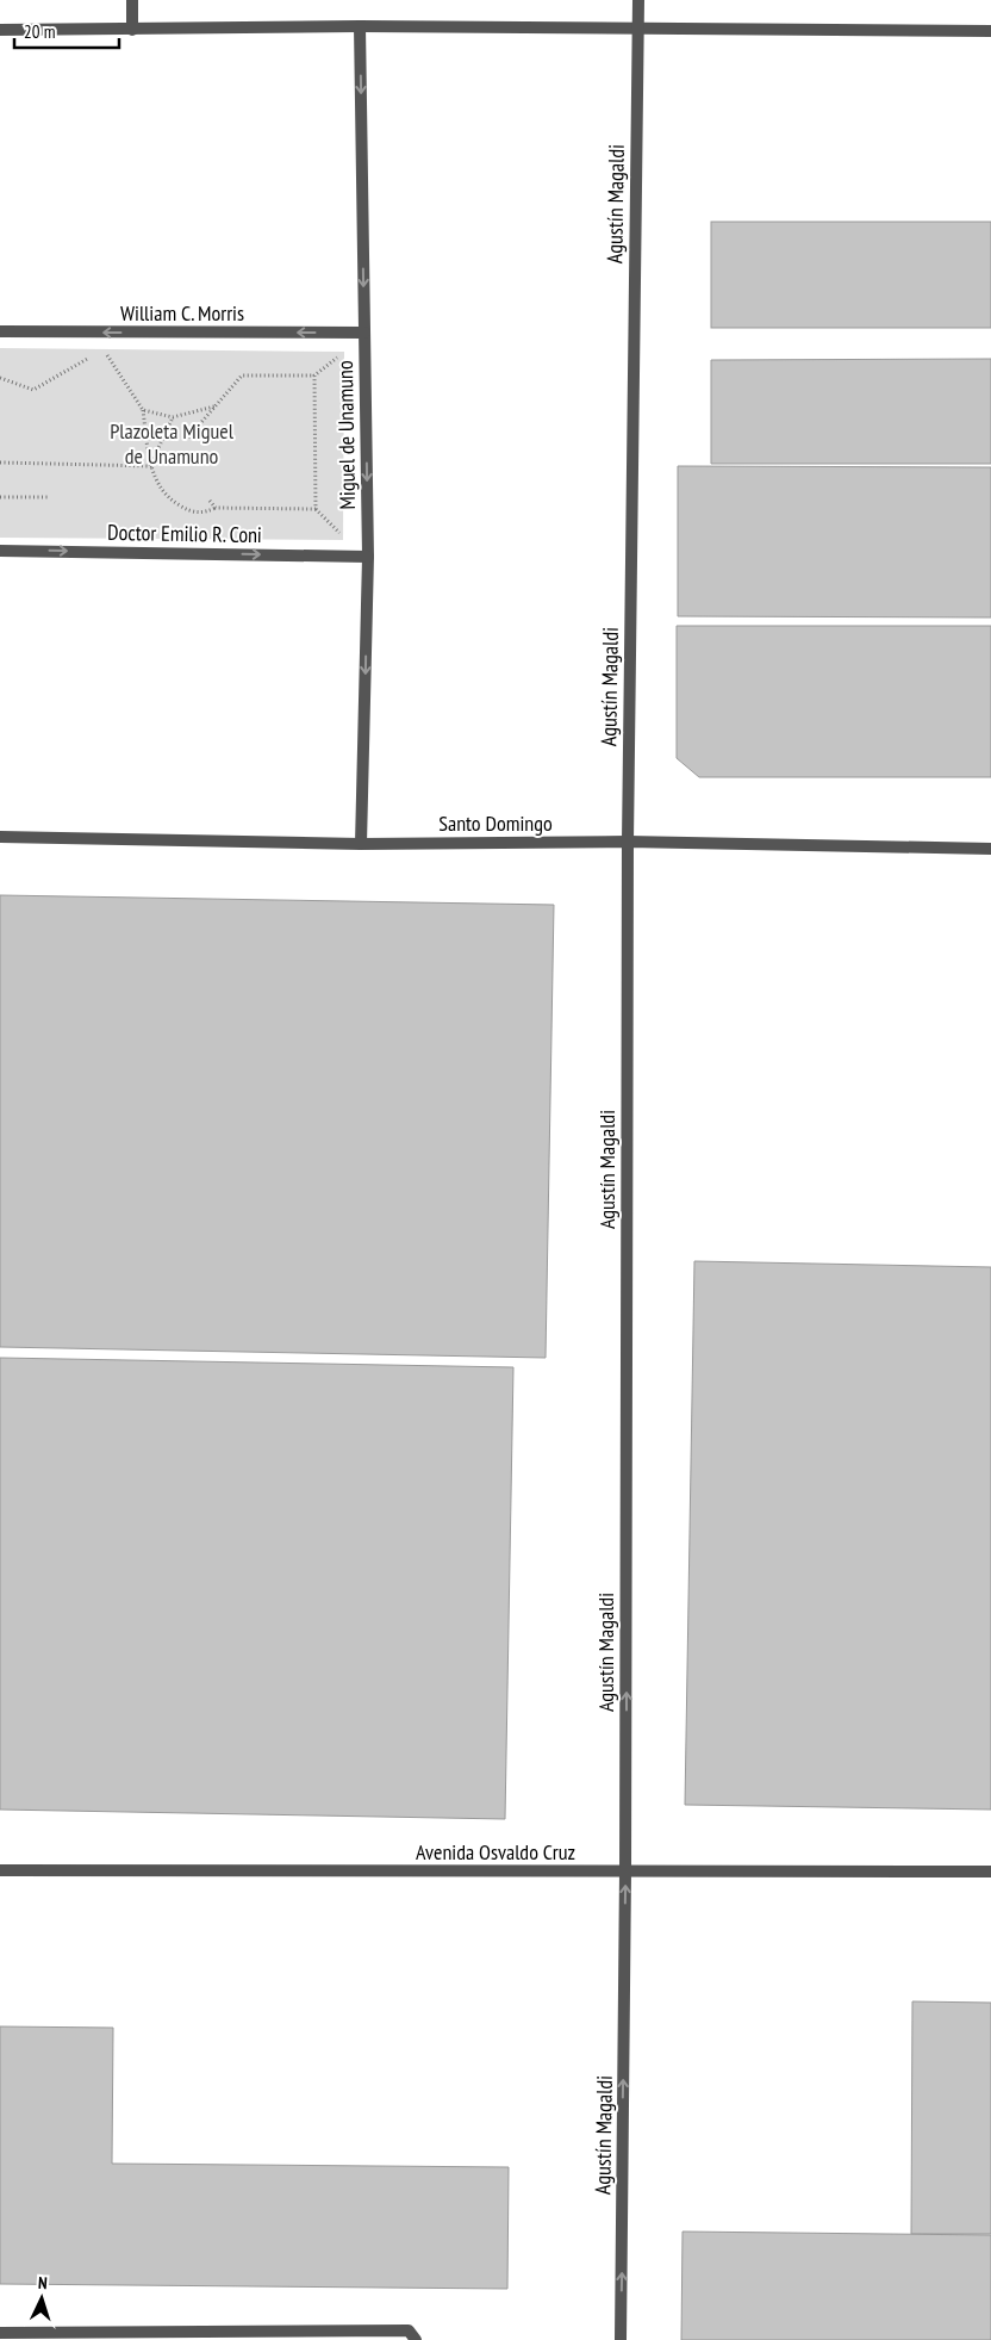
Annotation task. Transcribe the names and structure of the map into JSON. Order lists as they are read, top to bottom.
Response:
{
  "streets": {
    "street": [
      "Agustín Magaldi",
      "William C. Morris",
      "Miguel de Unamuno",
      "Doctor Emilio R. Coni",
      "Santo Domingo",
      "Avenida Osvaldo Cruz"
    ]
  },
  "crossings": [
    ["Agustín Magaldi", "Santo Domingo"],
    ["Agustín Magaldi", "Avenida Osvaldo Cruz"],
    ["William C. Morris", "Miguel de Unamuno"],
    ["Miguel de Unamuno", "Doctor Emilio R. Coni"],
    ["Miguel de Unamuno", "Santo Domingo"]
  ],
  "one_way": [
    "Agustín Magaldi",
    "William C. Morris",
    "Miguel de Unamuno",
    "Doctor Emilio R. Coni"
  ],
  "parks": ["Plazoleta Miguel de Unamuno"],
  "scale_bar": "20 m",
  "north": "top"
}
